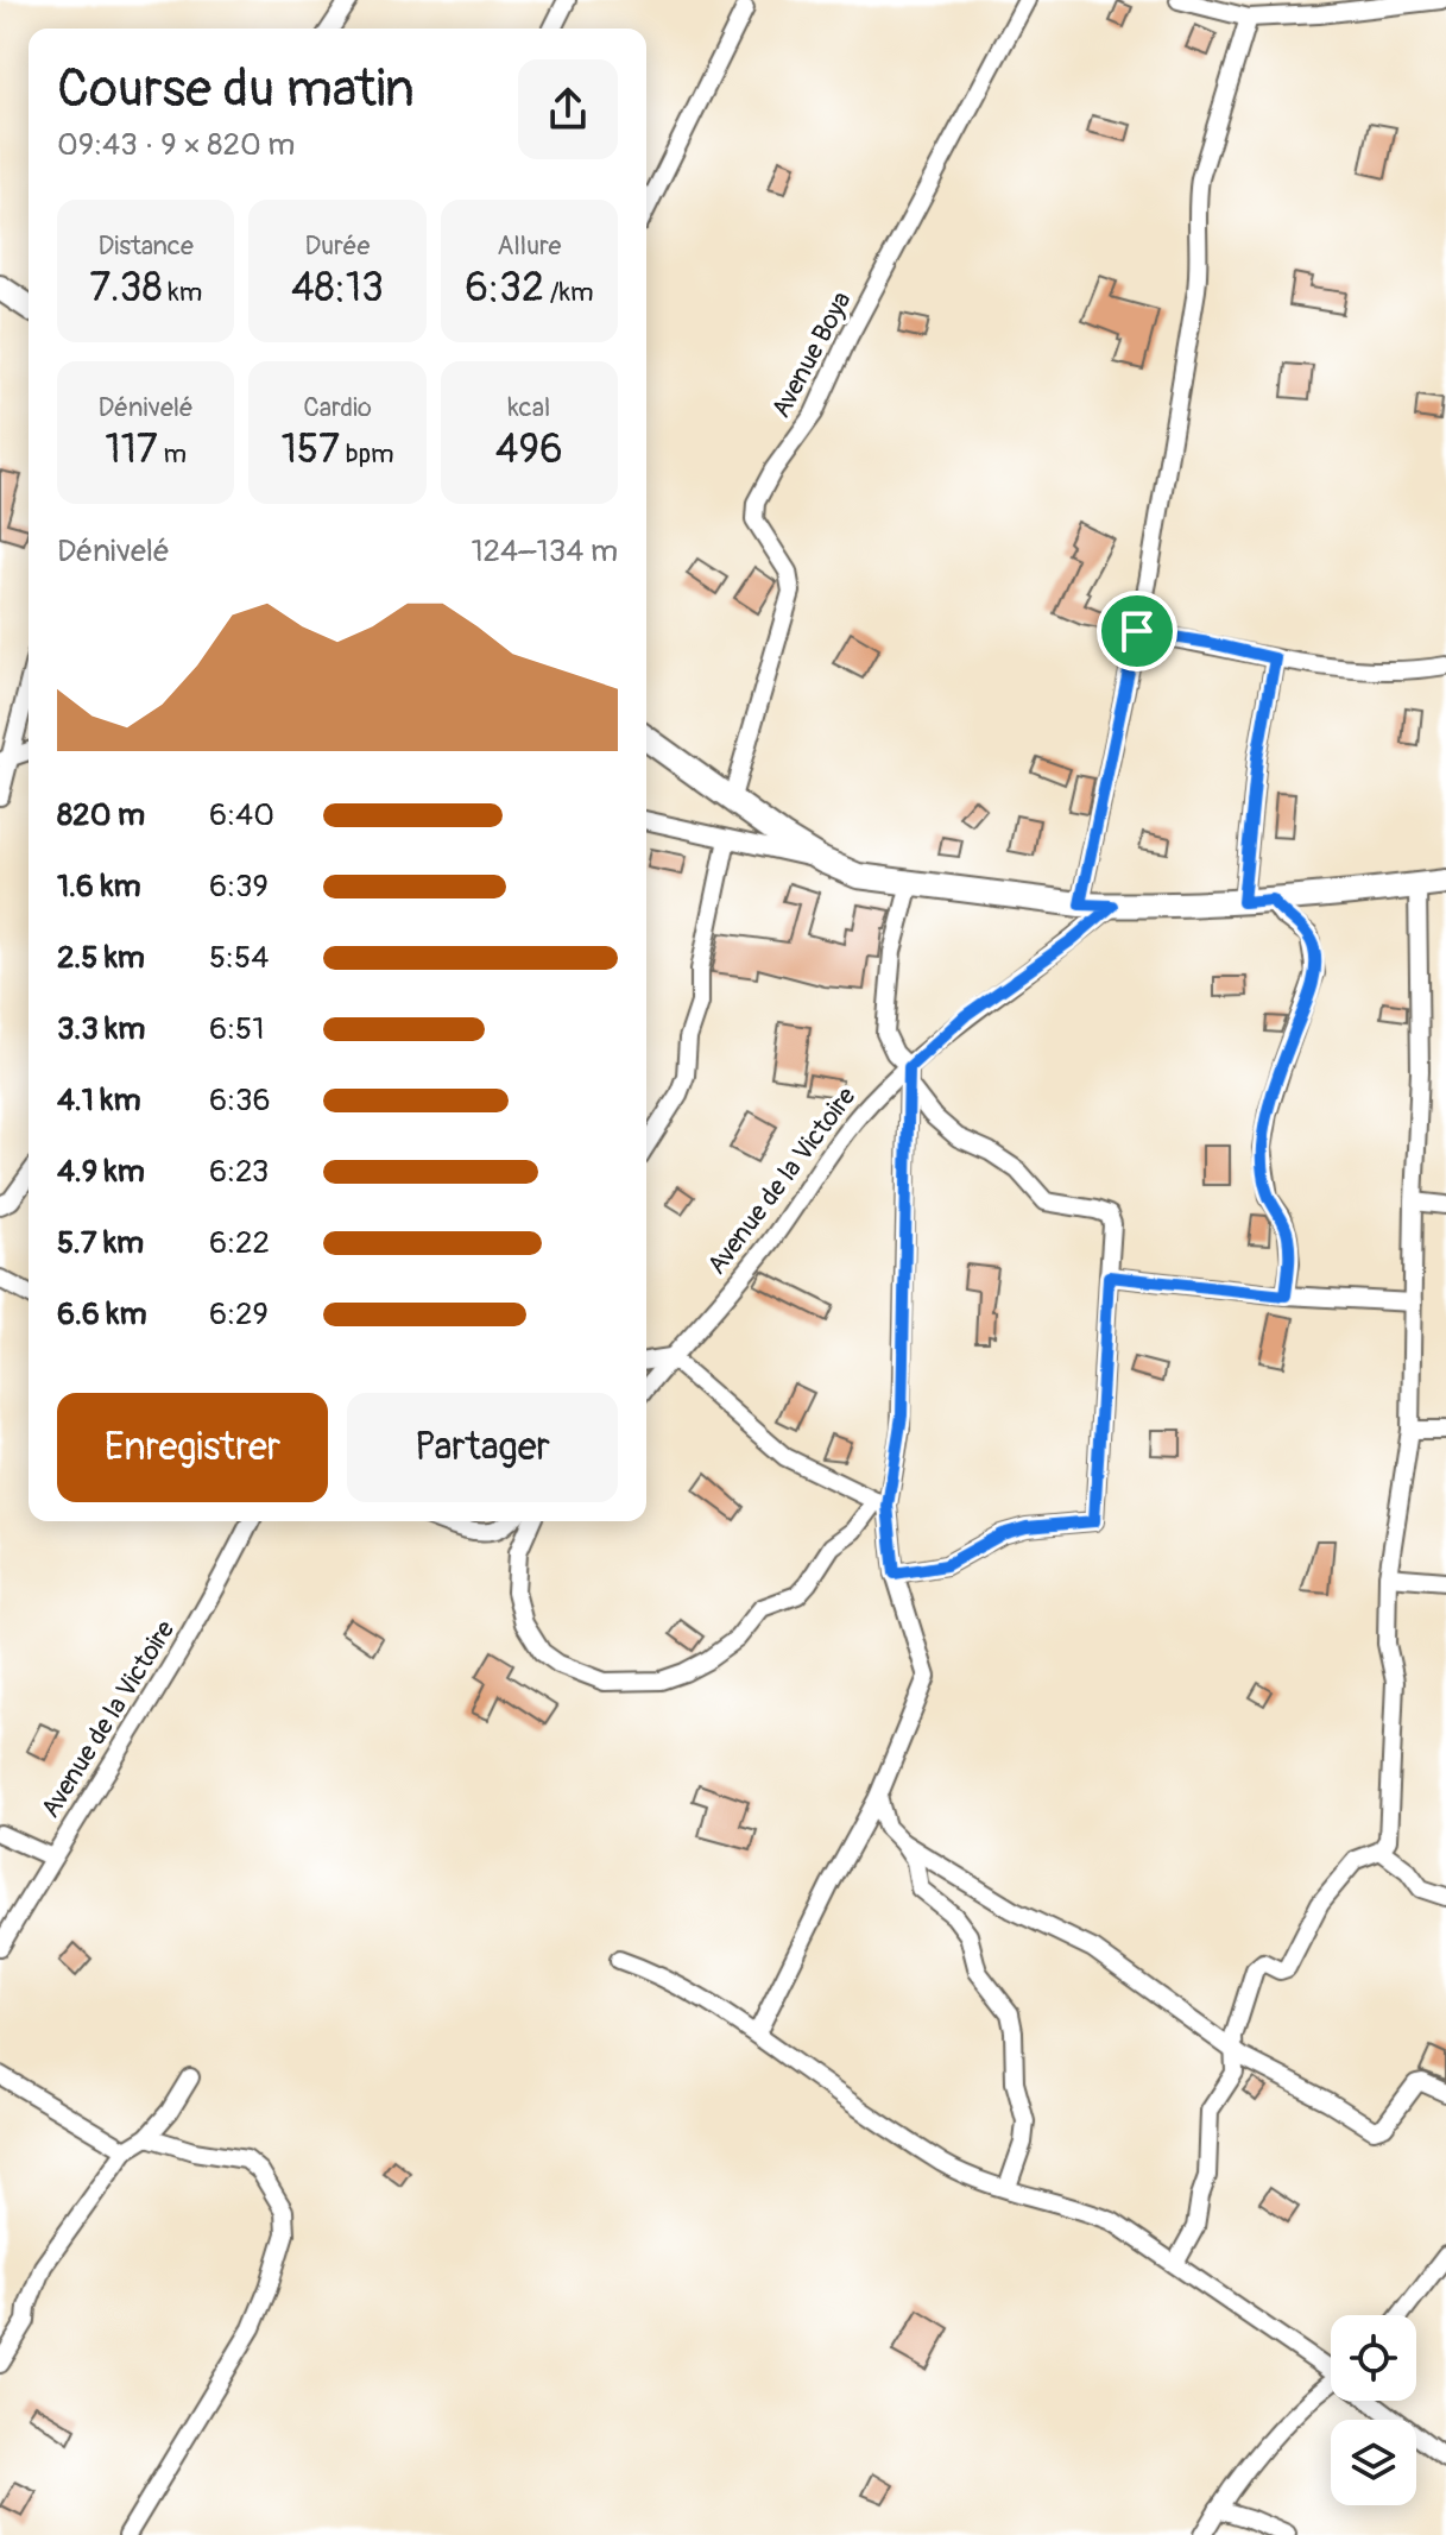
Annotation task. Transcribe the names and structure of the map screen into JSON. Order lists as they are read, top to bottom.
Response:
{
  "streets": {
    "street": ["Avenue Boya", "Avenue de la Victoire"]
  },
  "page": {
    "heading": ["Course du matin", "09:43 · 9 × 820 m"],
    "stats": [
      ["Distance", "7.38 km"],
      ["Durée", "48:13"],
      ["Allure", "6:32 /km"],
      ["Dénivelé", "117 m"],
      ["Cardio", "157 bpm"],
      ["kcal", "496"]
    ],
    "chart": ["Dénivelé", "124–134 m"],
    "list": [
      {
        "name": "820 m",
        "note": "6:40"
      },
      {
        "name": "1.6 km",
        "note": "6:39"
      },
      {
        "name": "2.5 km",
        "note": "5:54"
      },
      {
        "name": "3.3 km",
        "note": "6:51"
      },
      {
        "name": "4.1 km",
        "note": "6:36"
      },
      {
        "name": "4.9 km",
        "note": "6:23"
      },
      {
        "name": "5.7 km",
        "note": "6:22"
      },
      {
        "name": "6.6 km",
        "note": "6:29"
      }
    ],
    "buttons": ["Enregistrer", "Partager"]
  }
}
